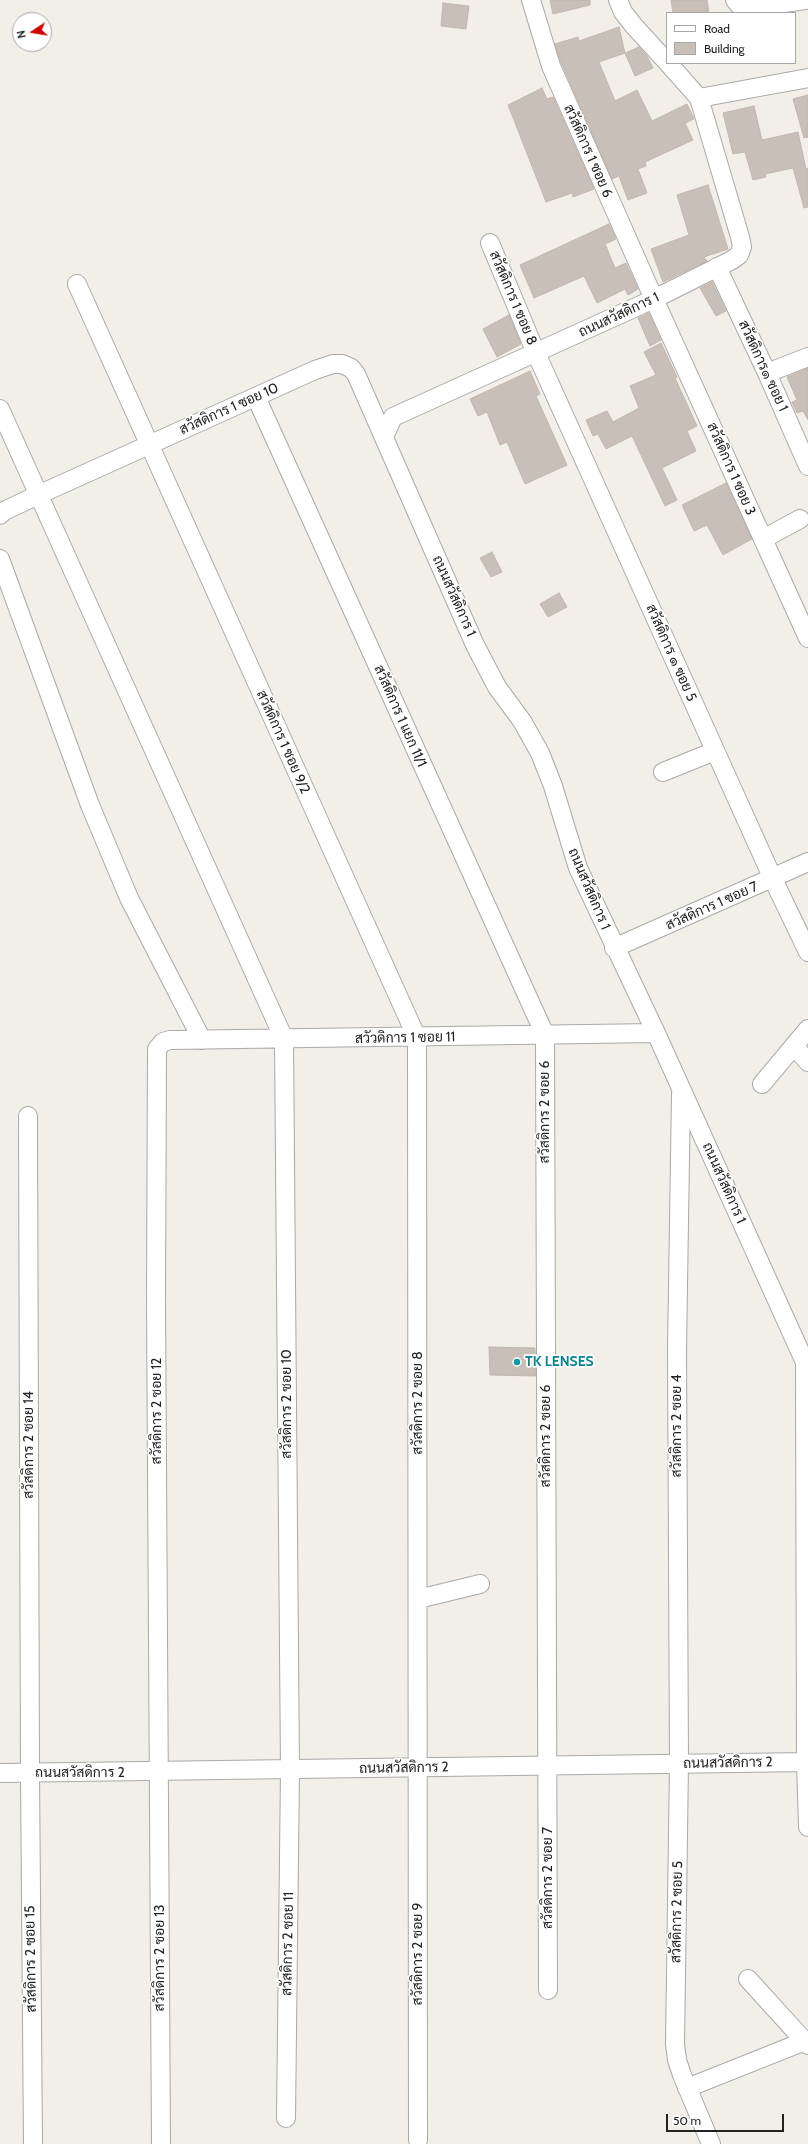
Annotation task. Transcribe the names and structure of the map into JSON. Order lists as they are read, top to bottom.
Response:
{
  "streets": {
    "street": [
      "สวัสดิการ 1 ซอย 6",
      "สวัสดิการ 1 ซอย 8",
      "ถนนสวัสดิการ 1",
      "สวัสดิการ๑ ซอย 1",
      "สวัสดิการ 1 ซอย 10",
      "สวัสดิการ 1 ซอย 3",
      "สวัสดิการ ๑ ซอย 5",
      "สวัสดิการ 1 แยก 11/1",
      "สวัสดิการ 1 ซอย 9/2",
      "สวัสดิการ 1 ซอย 7",
      "สวัวดิการ 1 ซอย 11",
      "สวัสดิการ 2 ซอย 6",
      "สวัสดิการ 2 ซอย 8",
      "สวัสดิการ 2 ซอย 10",
      "สวัสดิการ 2 ซอย 12",
      "สวัสดิการ 2 ซอย 4",
      "สวัสดิการ 2 ซอย 14",
      "ถนนสวัสดิการ 2",
      "สวัสดิการ 2 ซอย 7",
      "สวัสดิการ 2 ซอย 5",
      "สวัสดิการ 2 ซอย 11",
      "สวัสดิการ 2 ซอย 9",
      "สวัสดิการ 2 ซอย 13",
      "สวัสดิการ 2 ซอย 15"
    ]
  },
  "crossings": [
    ["สวัสดิการ 1 ซอย 6", "ถนนสวัสดิการ 1"],
    ["สวัสดิการ 1 ซอย 6", "สวัสดิการ 1 ซอย 3"],
    ["สวัสดิการ 1 ซอย 8", "ถนนสวัสดิการ 1"],
    ["สวัสดิการ 1 ซอย 8", "สวัสดิการ ๑ ซอย 5"],
    ["ถนนสวัสดิการ 1", "สวัสดิการ๑ ซอย 1"],
    ["ถนนสวัสดิการ 1", "สวัสดิการ 1 ซอย 10"],
    ["ถนนสวัสดิการ 1", "สวัสดิการ 1 ซอย 3"],
    ["ถนนสวัสดิการ 1", "สวัสดิการ ๑ ซอย 5"],
    ["ถนนสวัสดิการ 1", "สวัสดิการ 1 ซอย 7"],
    ["ถนนสวัสดิการ 1", "สวัวดิการ 1 ซอย 11"],
    ["ถนนสวัสดิการ 1", "สวัสดิการ 2 ซอย 4"],
    ["สวัสดิการ 1 ซอย 10", "สวัสดิการ 1 แยก 11/1"],
    ["สวัสดิการ 1 ซอย 10", "สวัสดิการ 1 ซอย 9/2"],
    ["สวัสดิการ ๑ ซอย 5", "สวัสดิการ 1 ซอย 7"],
    ["สวัสดิการ 1 แยก 11/1", "สวัวดิการ 1 ซอย 11"],
    ["สวัสดิการ 1 แยก 11/1", "สวัสดิการ 2 ซอย 6"],
    ["สวัสดิการ 1 ซอย 9/2", "สวัวดิการ 1 ซอย 11"],
    ["สวัสดิการ 1 ซอย 9/2", "สวัสดิการ 2 ซอย 8"],
    ["สวัวดิการ 1 ซอย 11", "สวัสดิการ 2 ซอย 6"],
    ["สวัวดิการ 1 ซอย 11", "สวัสดิการ 2 ซอย 8"],
    ["สวัวดิการ 1 ซอย 11", "สวัสดิการ 2 ซอย 10"],
    ["สวัวดิการ 1 ซอย 11", "สวัสดิการ 2 ซอย 12"],
    ["สวัสดิการ 2 ซอย 6", "ถนนสวัสดิการ 2"],
    ["สวัสดิการ 2 ซอย 6", "สวัสดิการ 2 ซอย 7"],
    ["สวัสดิการ 2 ซอย 8", "ถนนสวัสดิการ 2"],
    ["สวัสดิการ 2 ซอย 8", "สวัสดิการ 2 ซอย 9"],
    ["สวัสดิการ 2 ซอย 10", "ถนนสวัสดิการ 2"],
    ["สวัสดิการ 2 ซอย 10", "สวัสดิการ 2 ซอย 11"],
    ["สวัสดิการ 2 ซอย 12", "ถนนสวัสดิการ 2"],
    ["สวัสดิการ 2 ซอย 12", "สวัสดิการ 2 ซอย 13"],
    ["สวัสดิการ 2 ซอย 4", "ถนนสวัสดิการ 2"],
    ["สวัสดิการ 2 ซอย 4", "สวัสดิการ 2 ซอย 5"],
    ["สวัสดิการ 2 ซอย 14", "ถนนสวัสดิการ 2"],
    ["สวัสดิการ 2 ซอย 14", "สวัสดิการ 2 ซอย 15"],
    ["ถนนสวัสดิการ 2", "สวัสดิการ 2 ซอย 7"],
    ["ถนนสวัสดิการ 2", "สวัสดิการ 2 ซอย 5"],
    ["ถนนสวัสดิการ 2", "สวัสดิการ 2 ซอย 11"],
    ["ถนนสวัสดิการ 2", "สวัสดิการ 2 ซอย 9"],
    ["ถนนสวัสดิการ 2", "สวัสดิการ 2 ซอย 13"],
    ["ถนนสวัสดิการ 2", "สวัสดิการ 2 ซอย 15"]
  ],
  "places": ["TK LENSES"],
  "legend": ["Road", "Building"],
  "scale_bar": "50 m",
  "north": "left"
}
